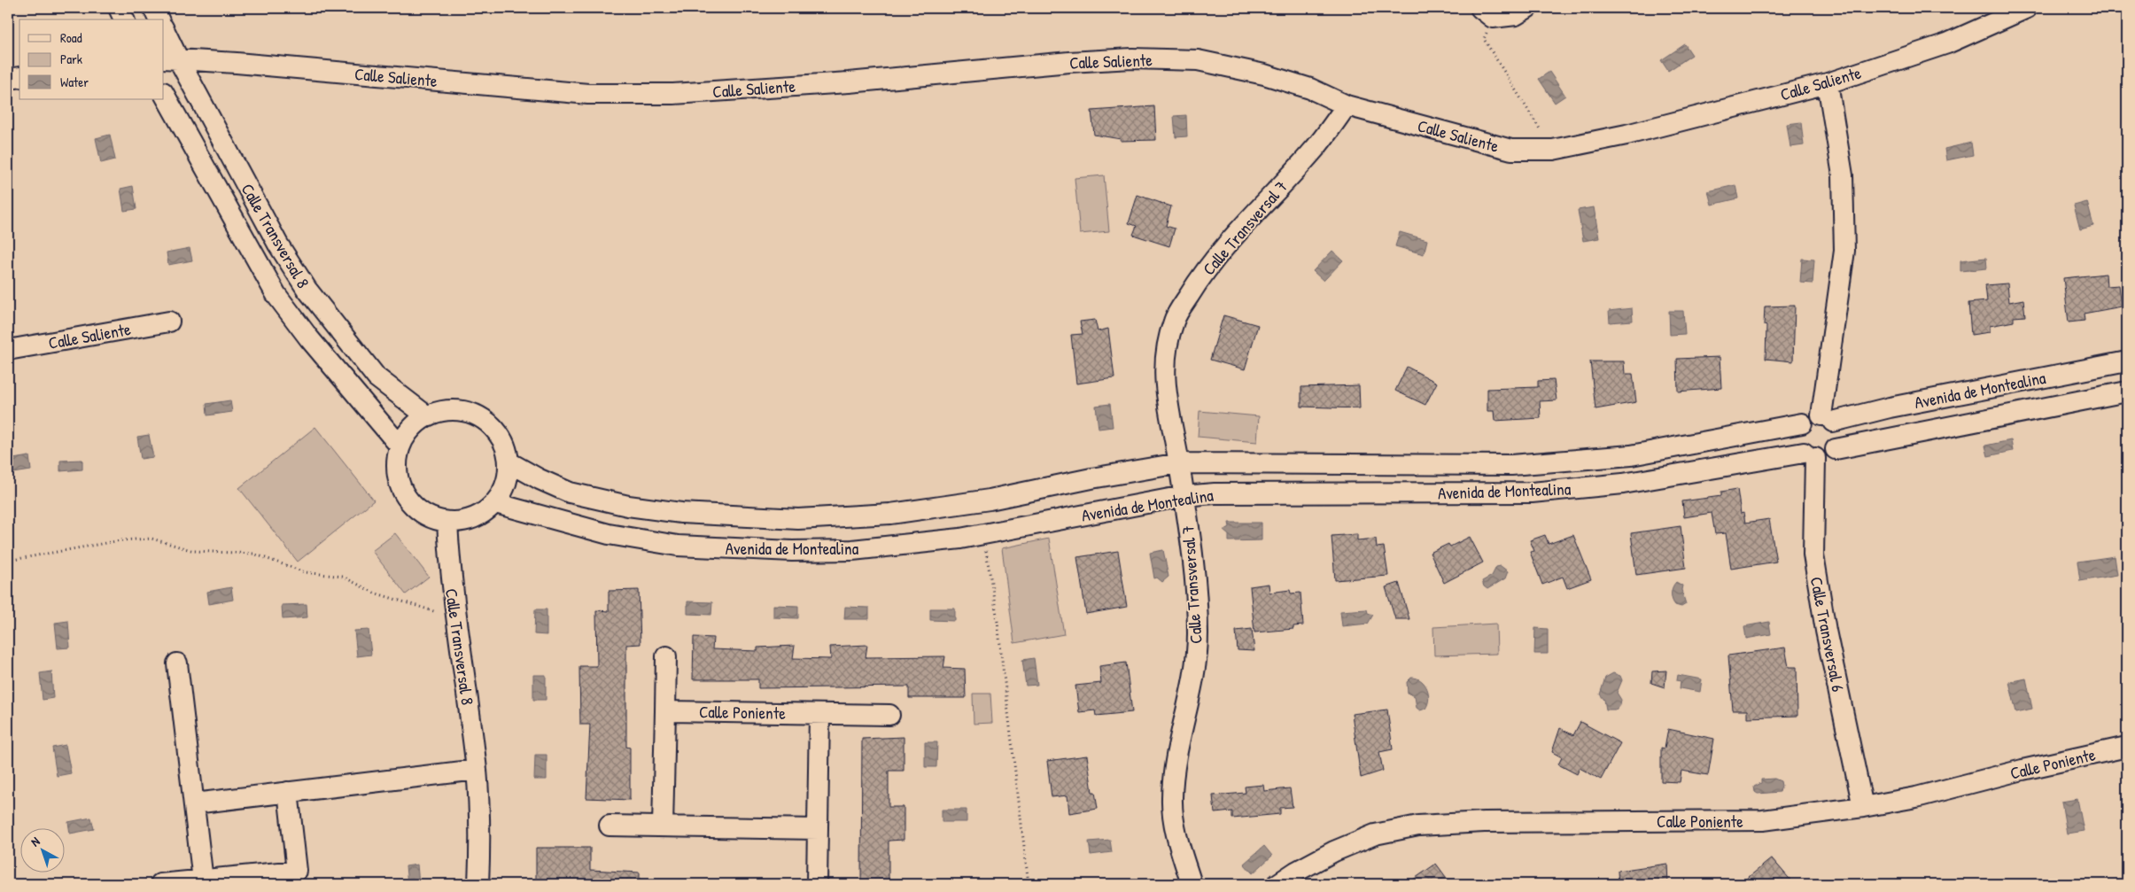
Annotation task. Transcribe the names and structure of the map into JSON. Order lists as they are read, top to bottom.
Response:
{
  "streets": {
    "street": [
      "Calle Saliente",
      "Calle Transversal 7",
      "Calle Transversal 8",
      "Avenida de Montealina",
      "Calle Transversal 6",
      "Calle Poniente"
    ]
  },
  "crossings": [
    ["Calle Saliente", "Calle Transversal 7"],
    ["Calle Saliente", "Calle Transversal 8"],
    ["Calle Transversal 7", "Avenida de Montealina"],
    ["Calle Transversal 8", "Avenida de Montealina"],
    ["Avenida de Montealina", "Calle Transversal 6"],
    ["Calle Transversal 6", "Calle Poniente"]
  ],
  "legend": ["Road", "Park", "Water"],
  "north": "top left"
}
